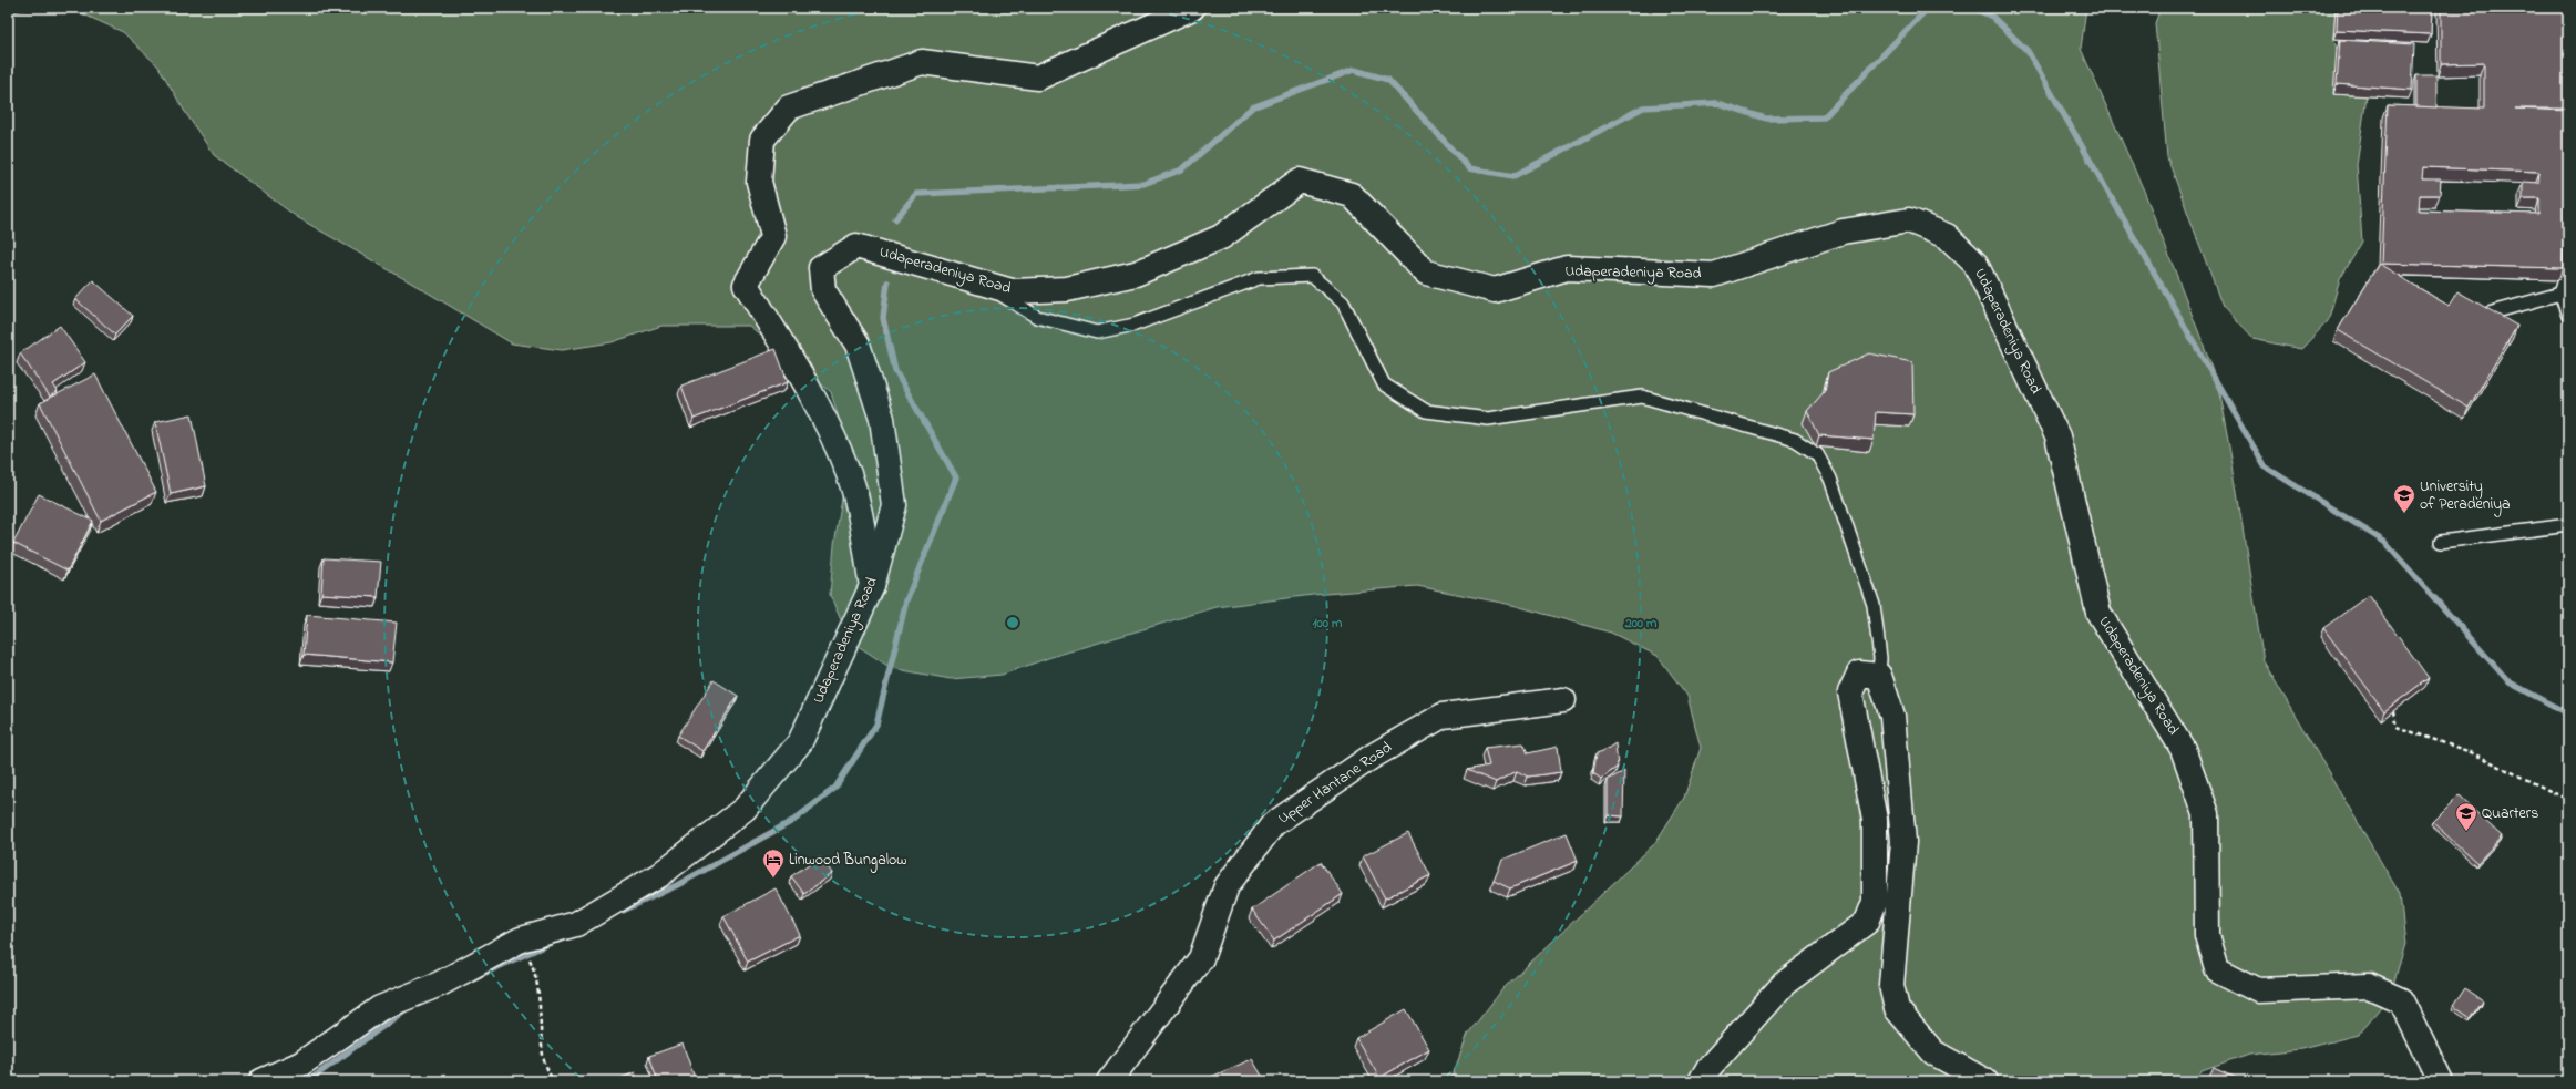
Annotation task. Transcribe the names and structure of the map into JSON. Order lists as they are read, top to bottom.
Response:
{
  "streets": {
    "street": ["Udaperadeniya Road", "Upper Hantane Road"]
  },
  "places": {
    "school or university": ["University of Peradeniya", "Quarters"],
    "hotel": ["Linwood Bungalow"]
  },
  "rings": ["100 m", "200 m"]
}
